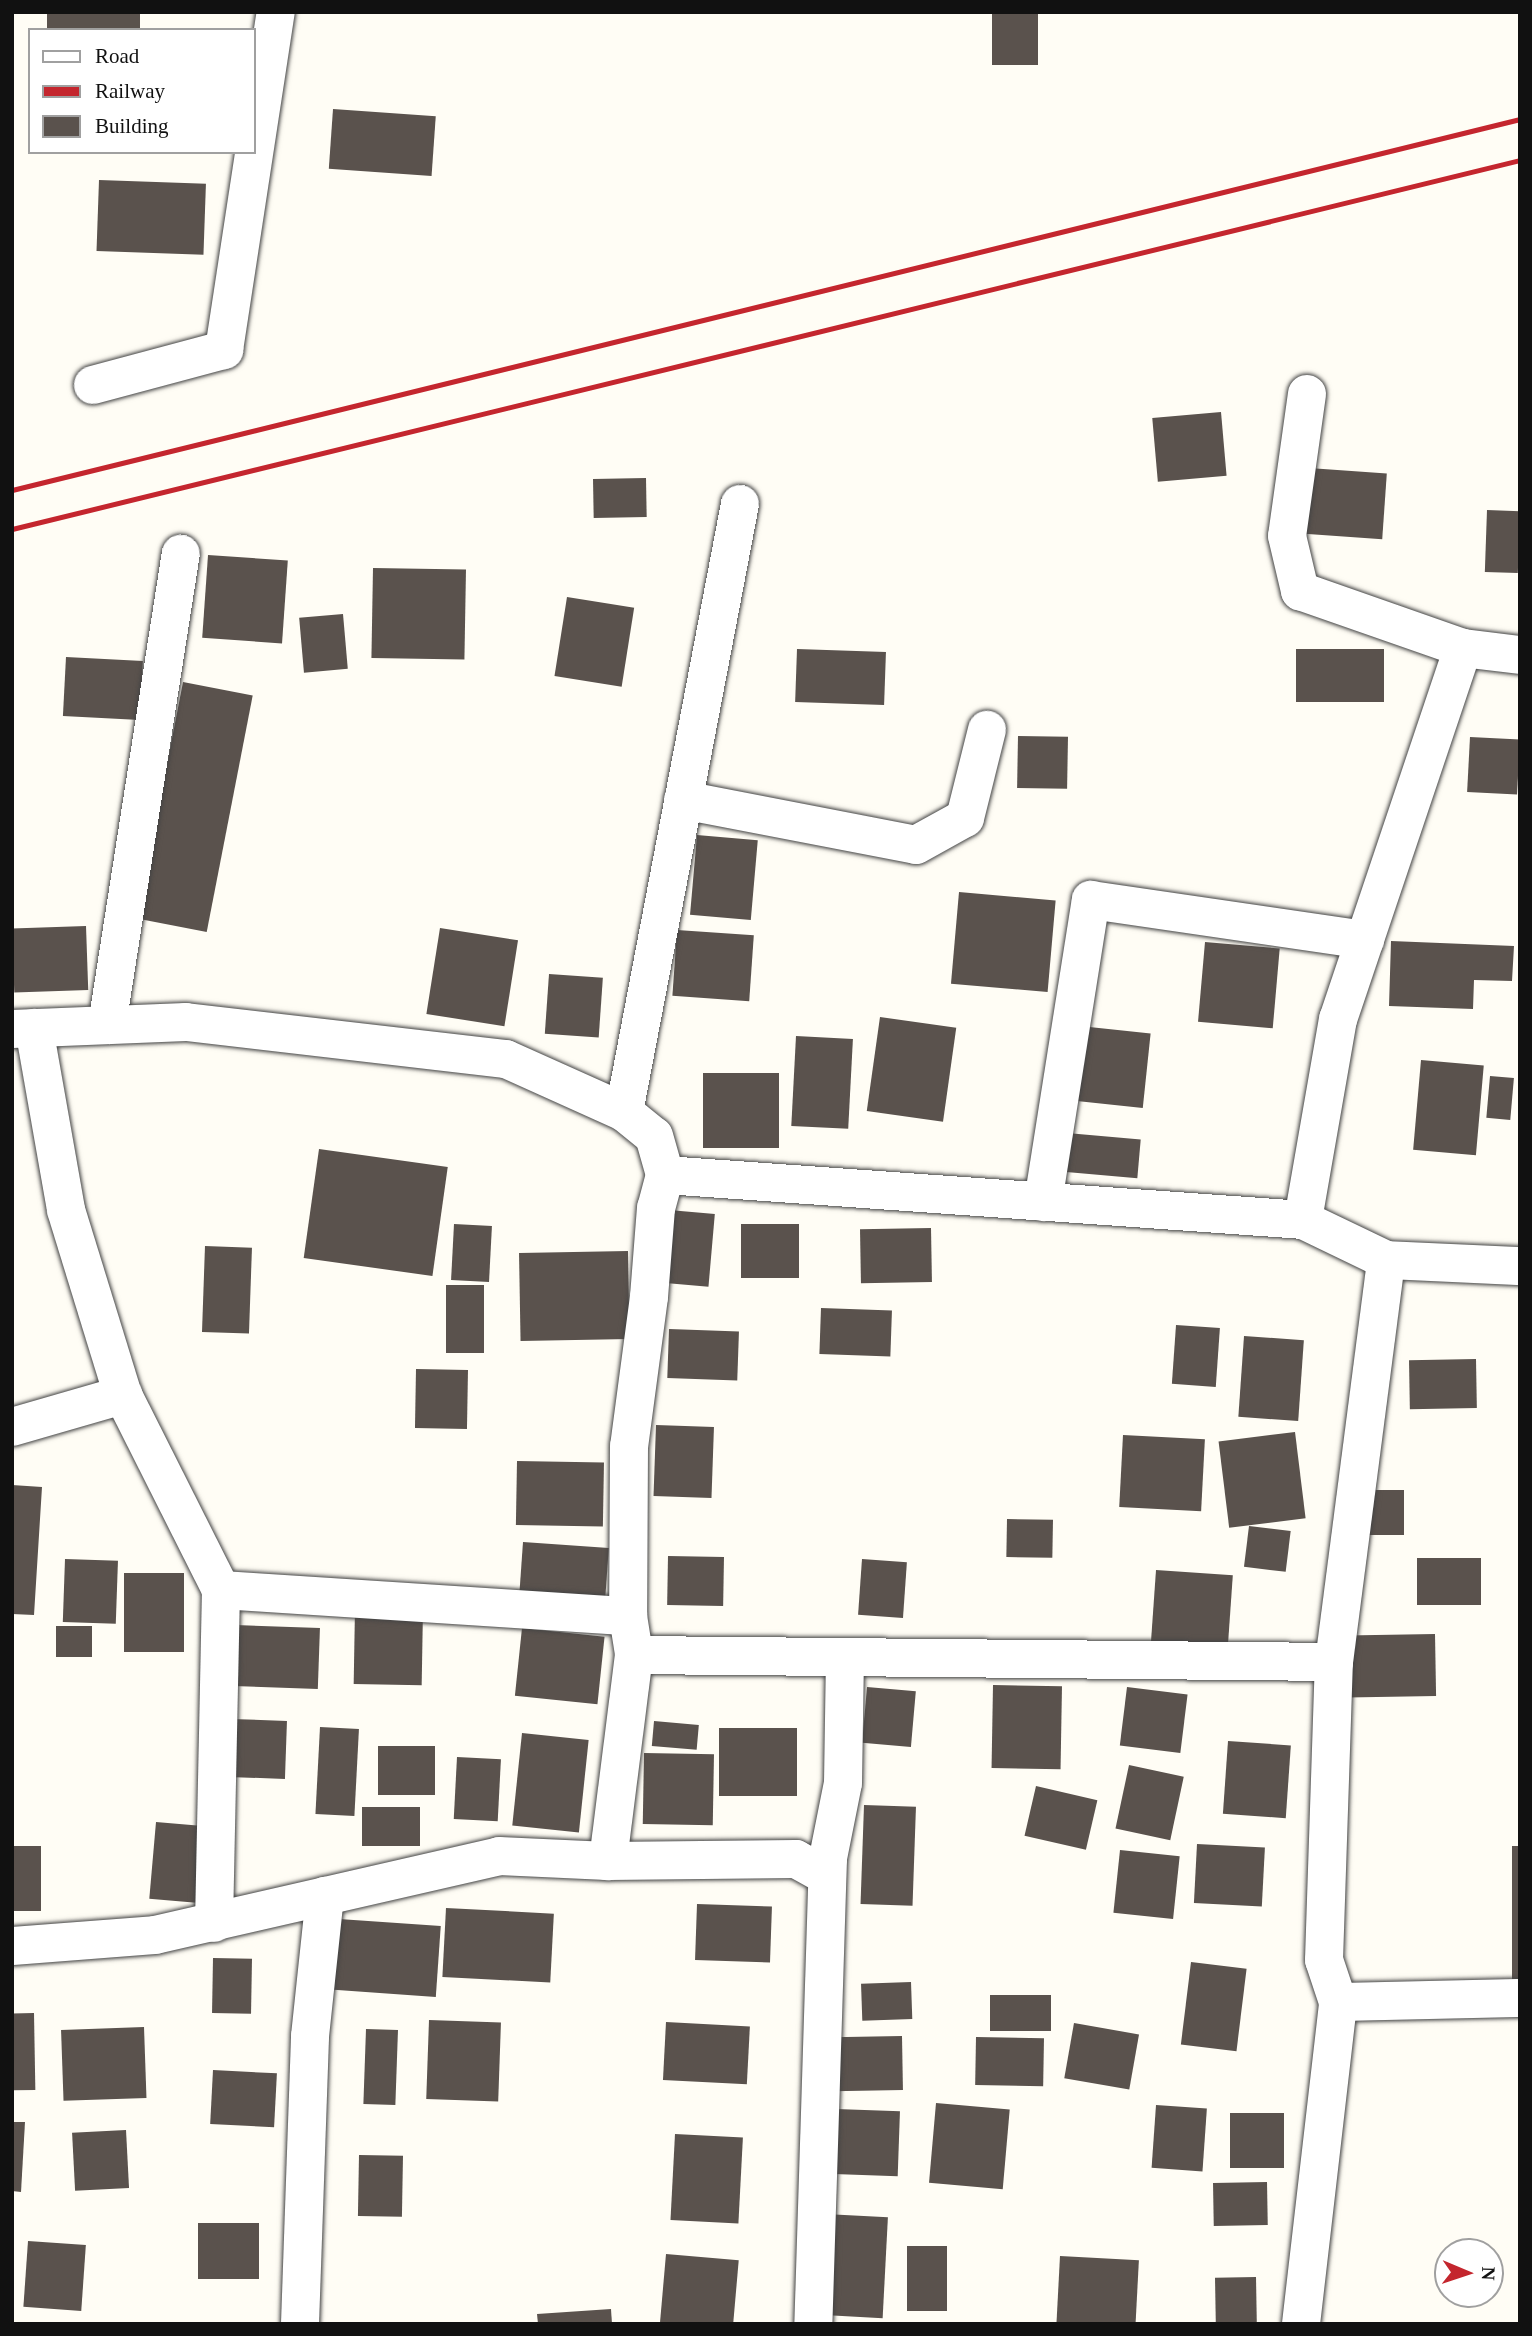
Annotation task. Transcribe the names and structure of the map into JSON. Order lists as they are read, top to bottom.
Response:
{
  "legend": ["Road", "Railway", "Building"],
  "north": "right"
}
